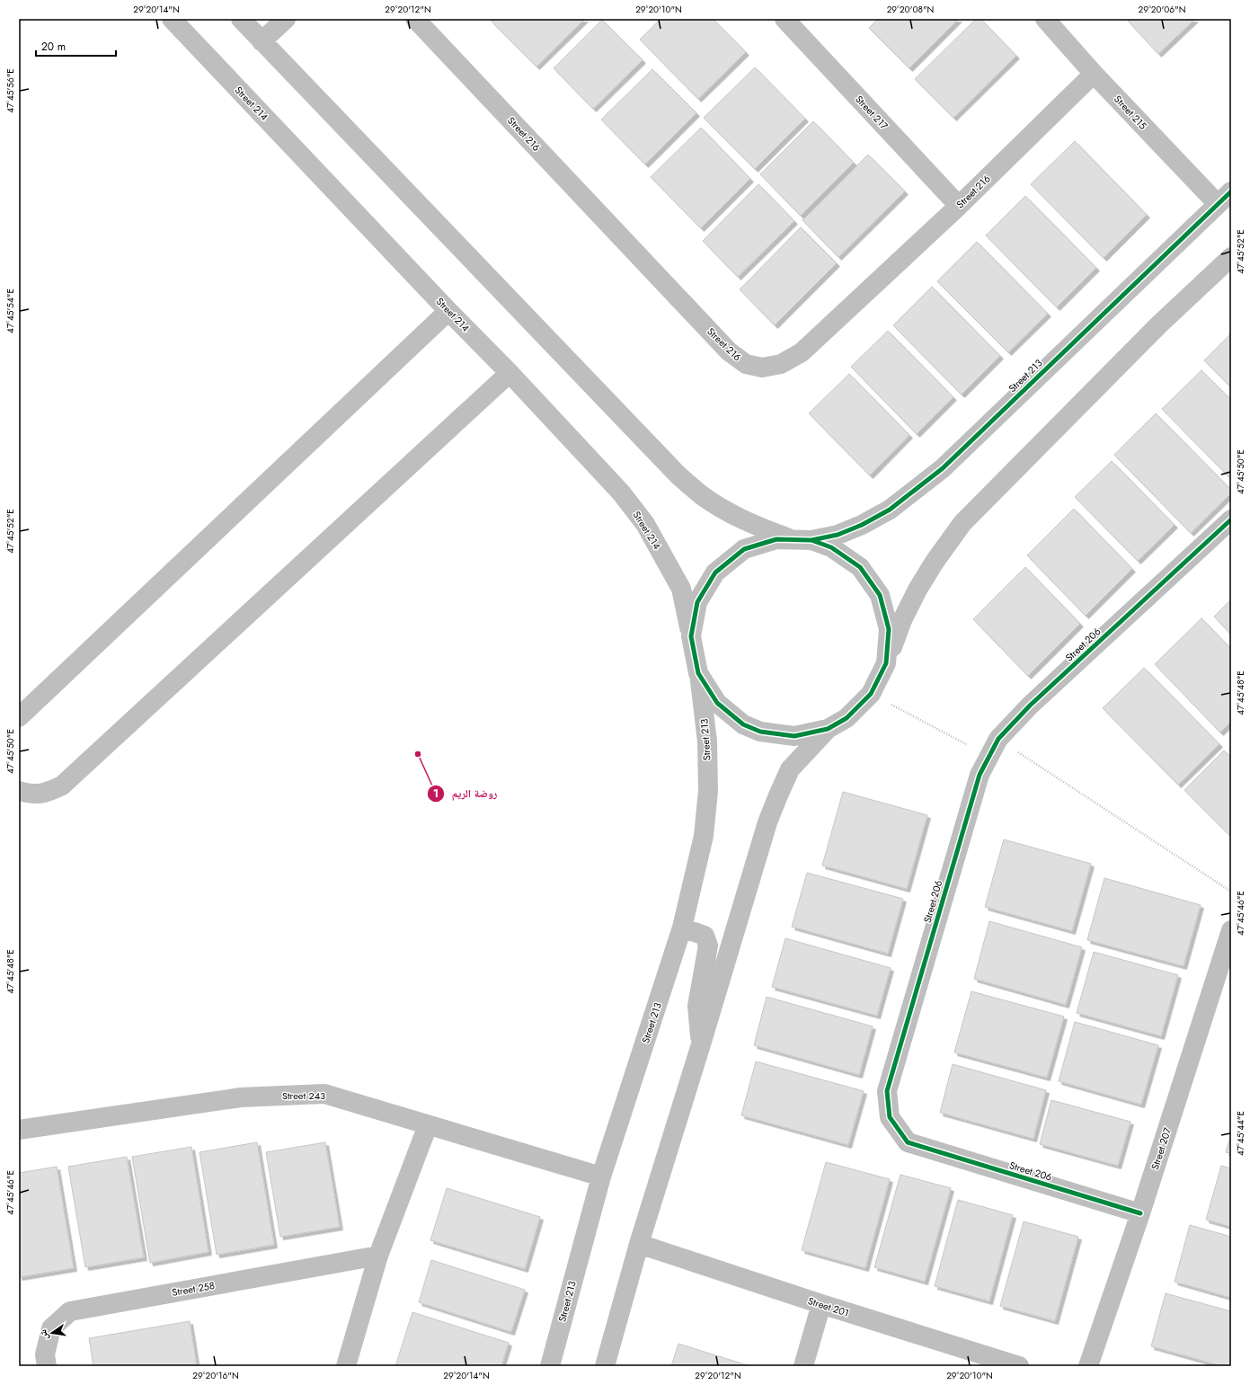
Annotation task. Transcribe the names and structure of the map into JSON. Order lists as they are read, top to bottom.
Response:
{
  "streets": {
    "street": [
      "Street 214",
      "Street 217",
      "Street 215",
      "Street 216",
      "Street 213",
      "Street 206",
      "Street 243",
      "Street 207",
      "Street 258",
      "Street 201"
    ]
  },
  "crossings": [
    ["Street 214", "Street 213"],
    ["Street 217", "Street 216"],
    ["Street 215", "Street 216"],
    ["Street 215", "Street 213"],
    ["Street 213", "Street 243"],
    ["Street 206", "Street 207"]
  ],
  "places": ["روضة الريم"],
  "scale_bar": "20 m",
  "north": "left",
  "coordinates": [
    "29°20'14\"N",
    "29°20'12\"N",
    "29°20'10\"N",
    "29°20'08\"N",
    "29°20'06\"N",
    "47°45'56\"E",
    "47°45'52\"E",
    "47°45'54\"E",
    "47°45'50\"E",
    "47°45'48\"E",
    "47°45'46\"E",
    "47°45'44\"E",
    "29°20'16\"N"
  ]
}
